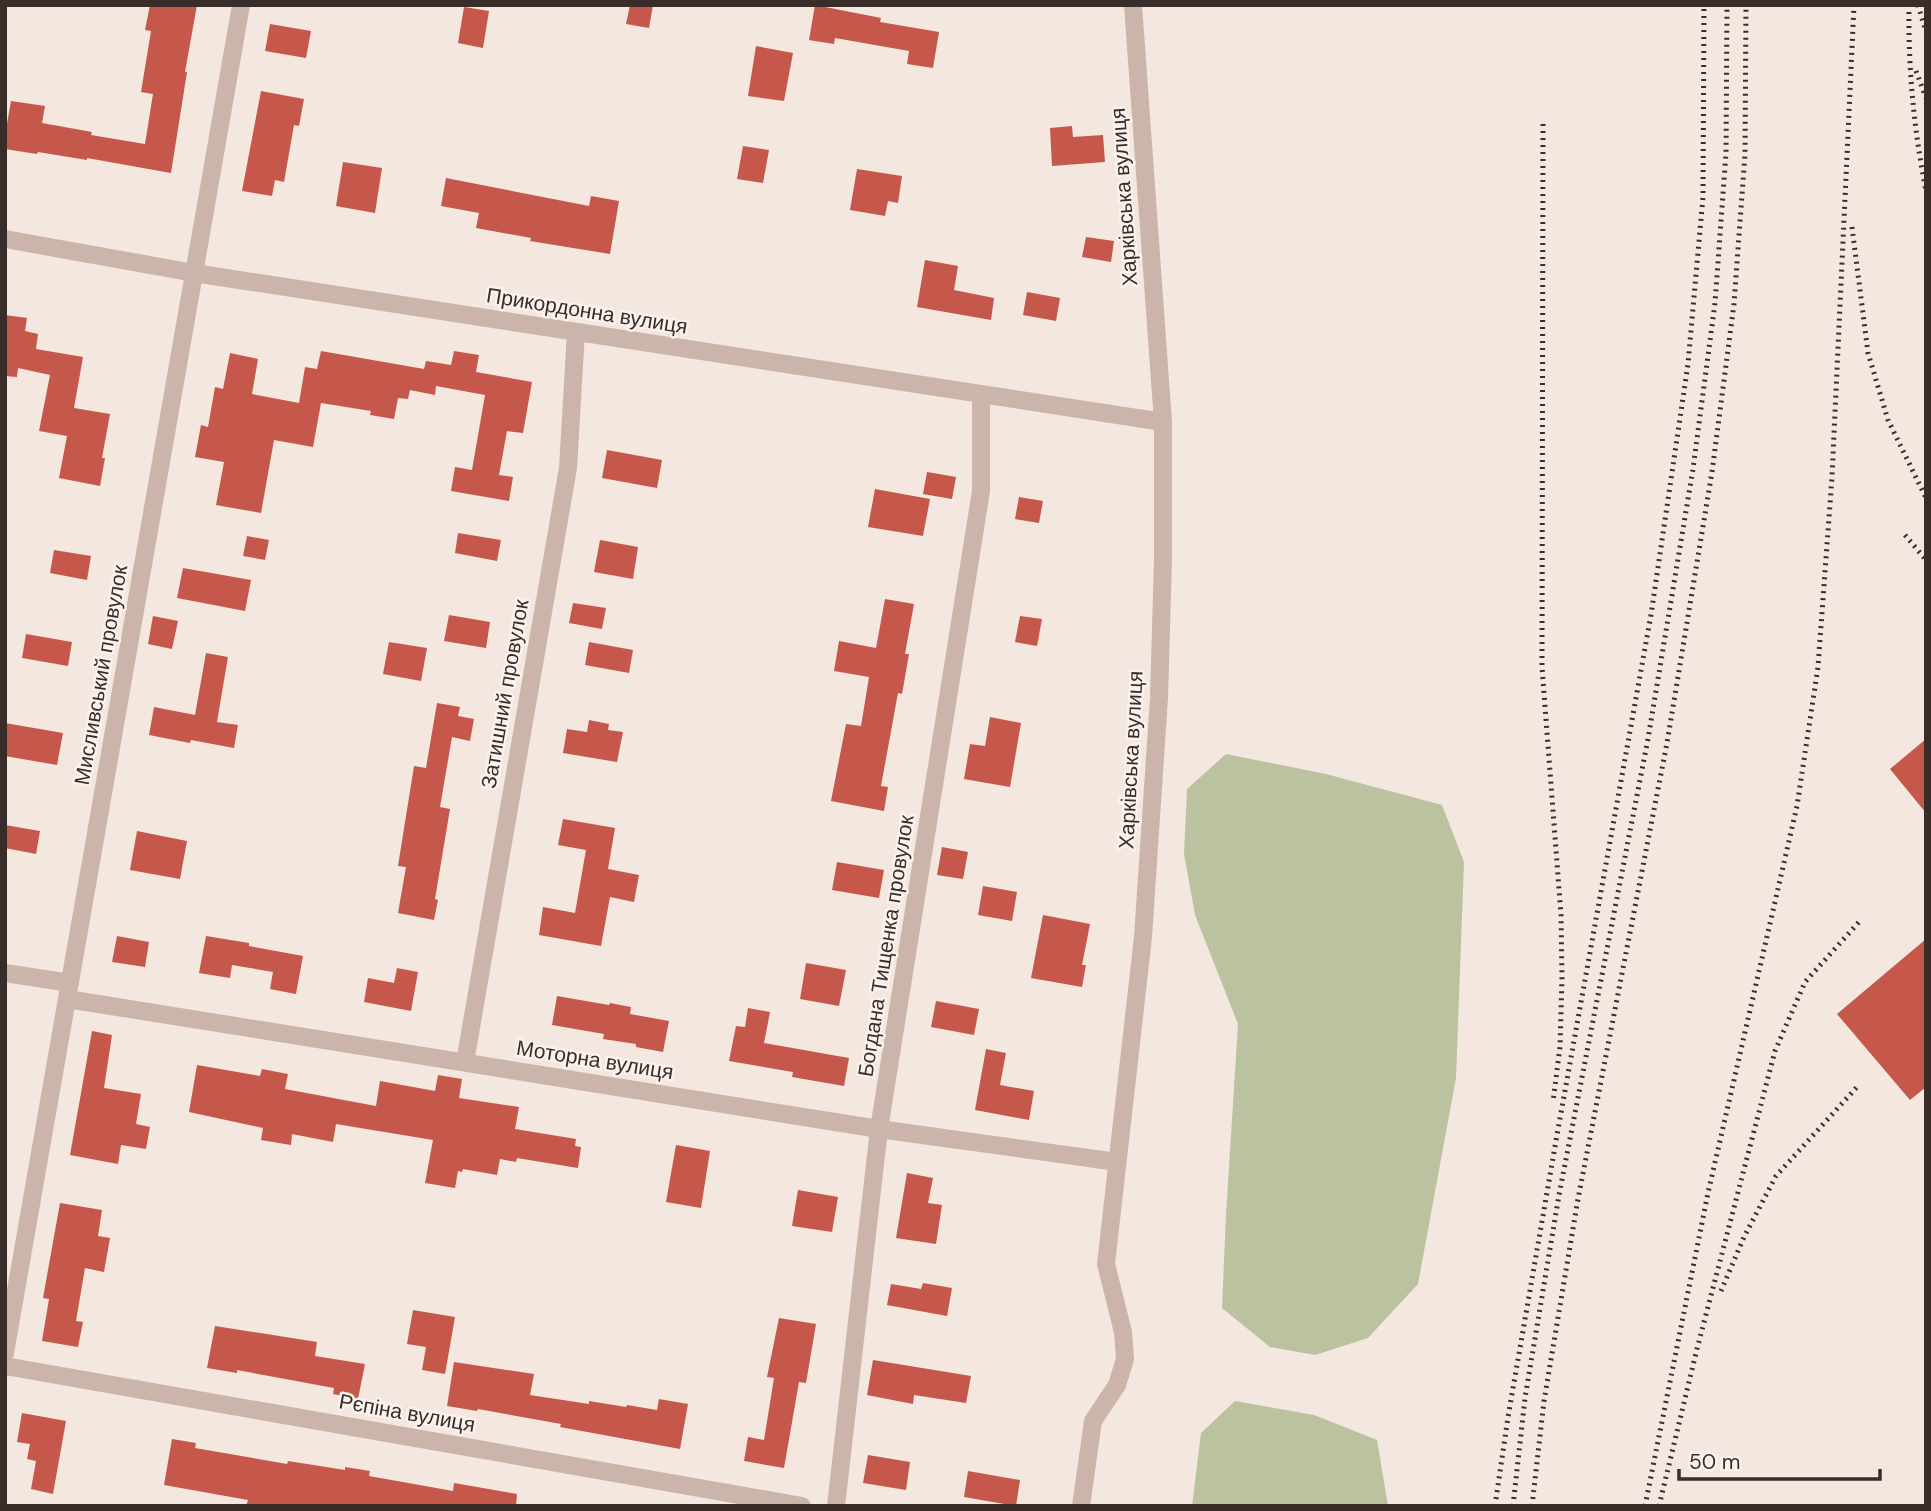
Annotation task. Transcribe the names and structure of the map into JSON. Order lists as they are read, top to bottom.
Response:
{
  "streets": {
    "street": [
      "Харківська вулиця",
      "Прикордонна вулиця",
      "Мисливський провулок",
      "Затишний провулок",
      "Богдана Тищенка провулок",
      "Моторна вулиця",
      "Рєпіна вулиця"
    ]
  },
  "crossings": [
    ["Харківська вулиця", "Прикордонна вулиця"],
    ["Харківська вулиця", "Моторна вулиця"],
    ["Прикордонна вулиця", "Мисливський провулок"],
    ["Прикордонна вулиця", "Затишний провулок"],
    ["Прикордонна вулиця", "Богдана Тищенка провулок"],
    ["Мисливський провулок", "Моторна вулиця"],
    ["Затишний провулок", "Моторна вулиця"],
    ["Богдана Тищенка провулок", "Моторна вулиця"]
  ],
  "scale_bar": "50 m"
}
